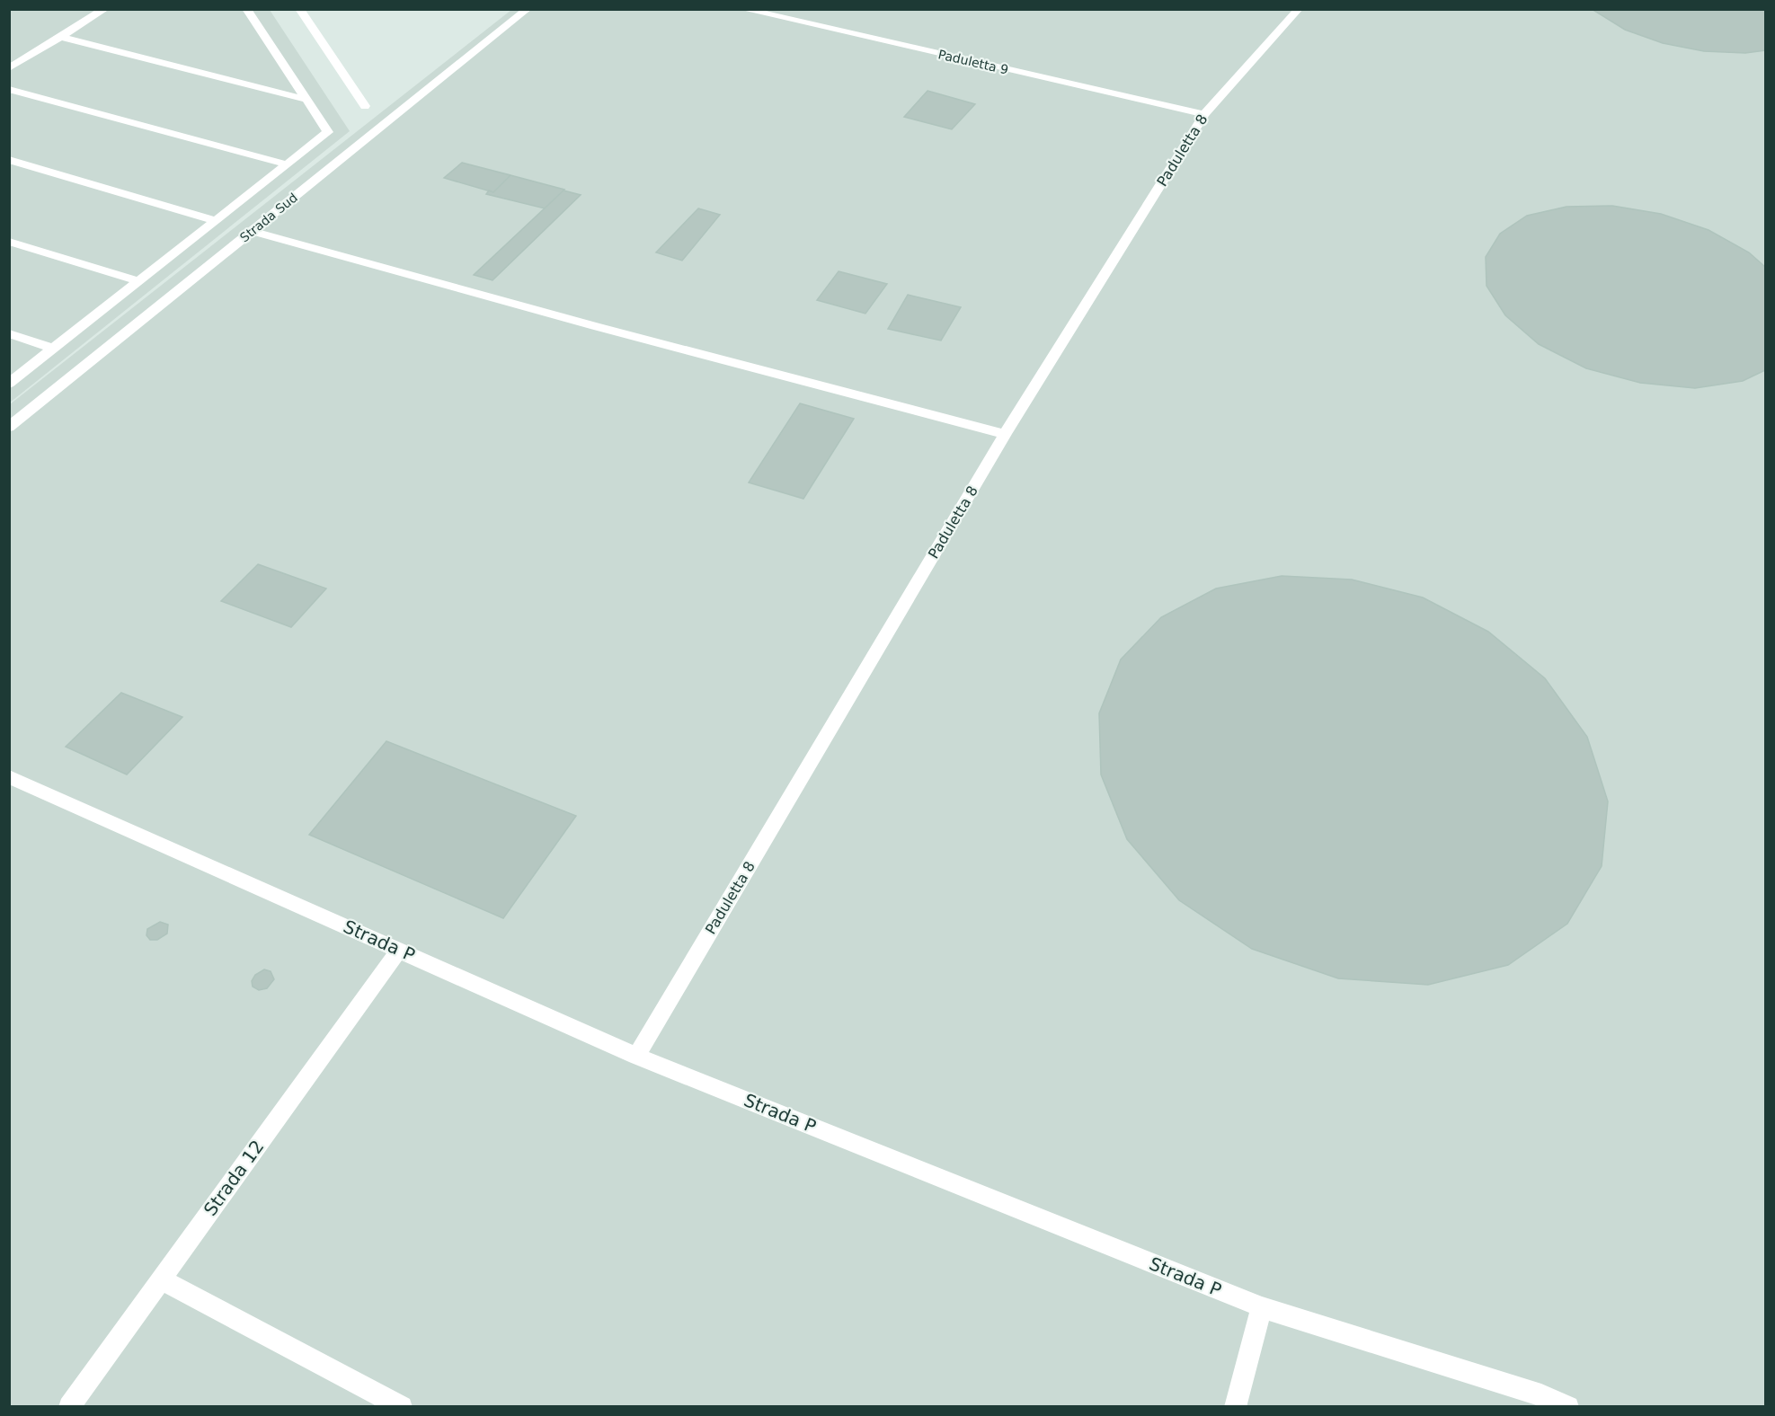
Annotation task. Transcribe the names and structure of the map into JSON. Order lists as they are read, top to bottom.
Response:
{
  "streets": {
    "street": [
      "Paduletta 9",
      "Paduletta 8",
      "Strada Sud",
      "Strada P",
      "Strada 12"
    ]
  },
  "crossings": [
    ["Paduletta 9", "Paduletta 8"],
    ["Paduletta 8", "Strada P"],
    ["Strada P", "Strada 12"]
  ]
}
